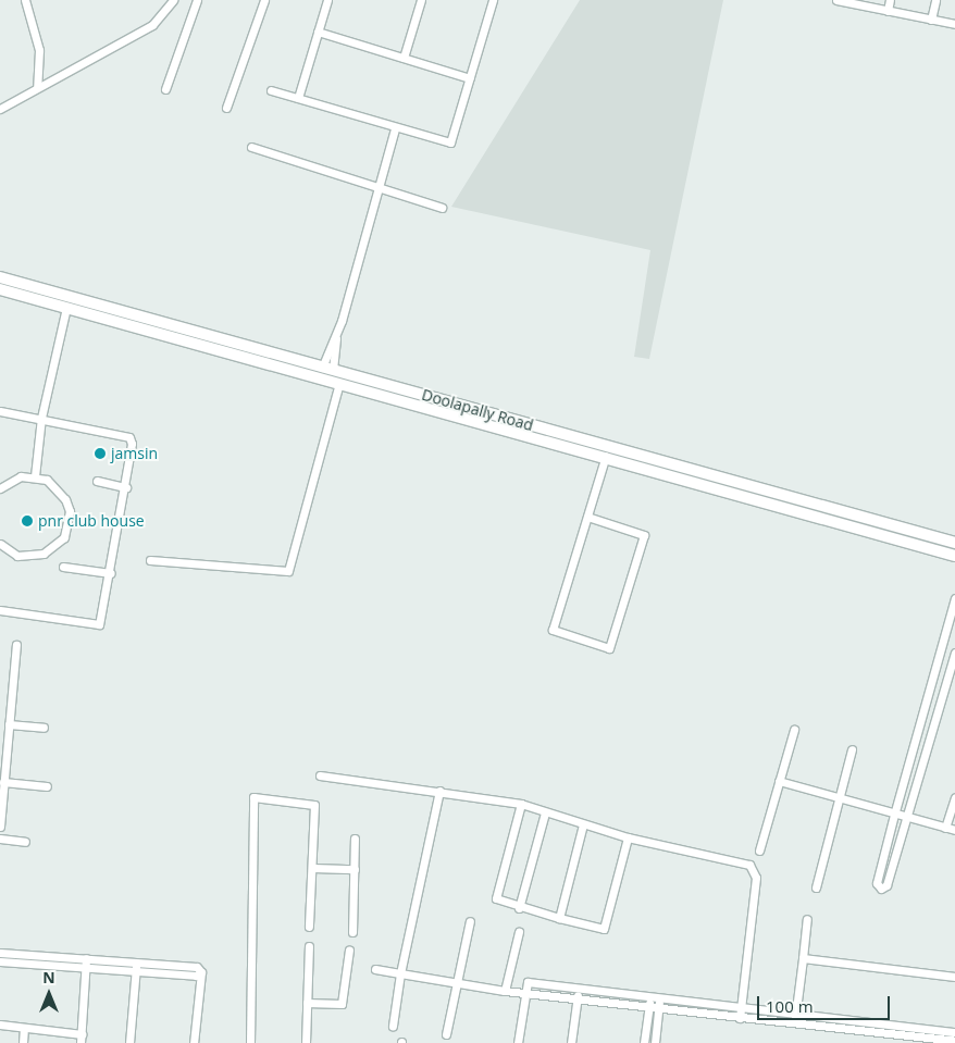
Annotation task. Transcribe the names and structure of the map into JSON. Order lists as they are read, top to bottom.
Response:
{
  "streets": {
    "main road": ["Doolapally Road"]
  },
  "places": ["jamsin", "pnr club house"],
  "scale_bar": "100 m",
  "north": "top"
}
